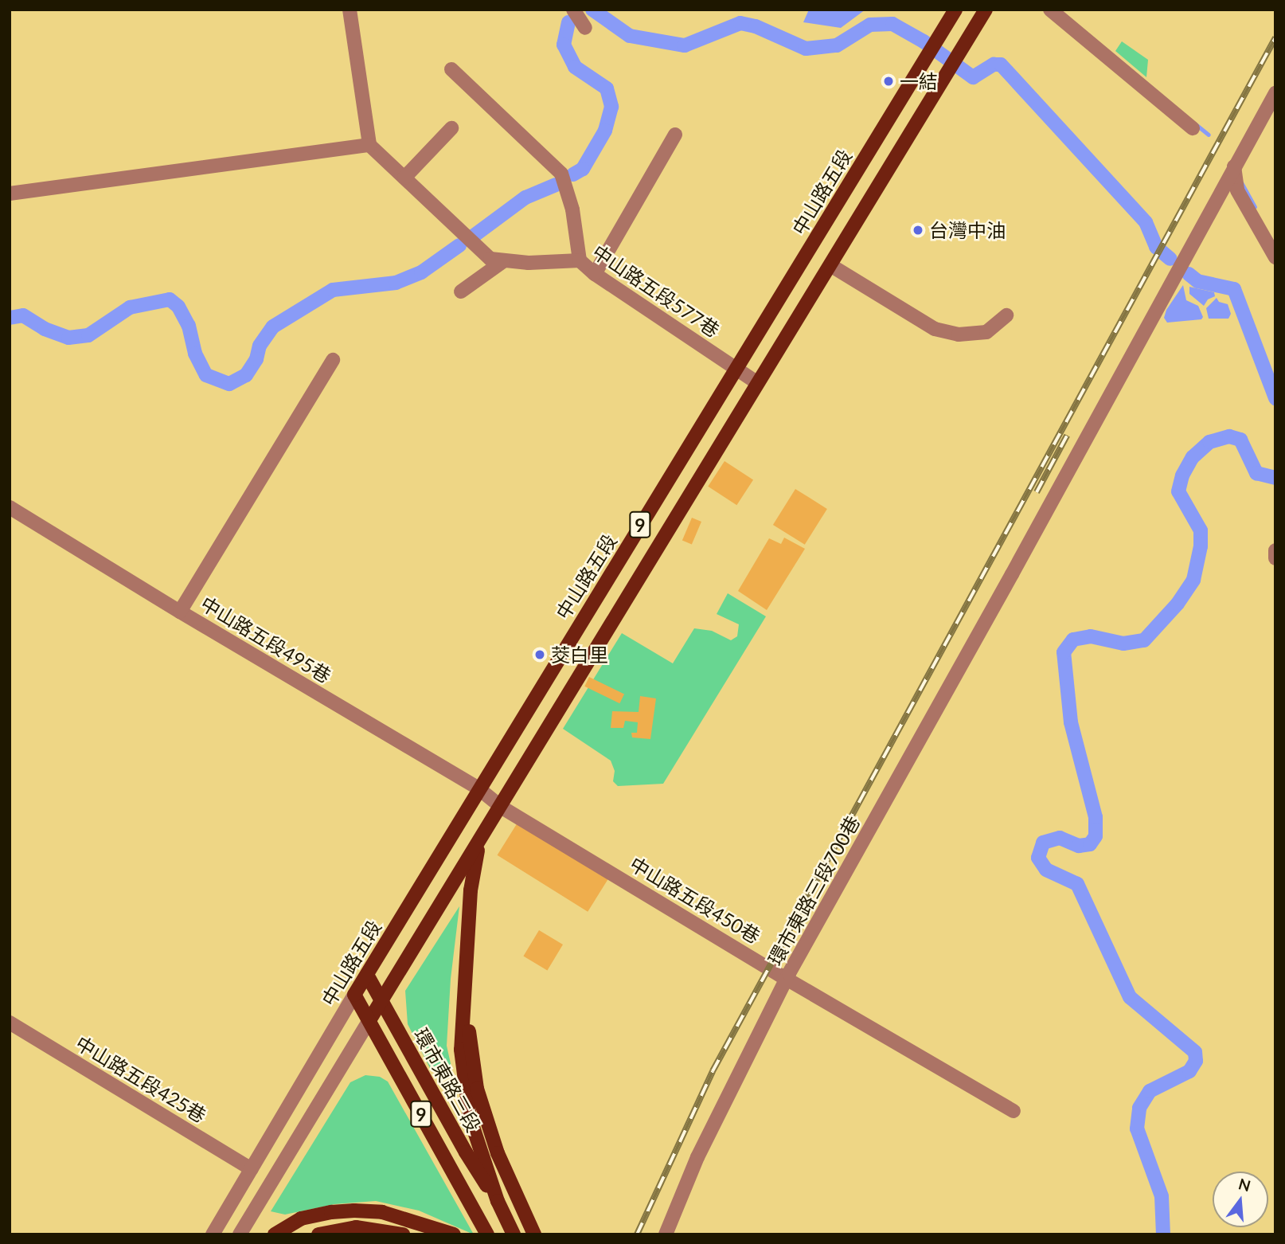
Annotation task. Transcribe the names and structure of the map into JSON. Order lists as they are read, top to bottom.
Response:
{
  "streets": {
    "main road": ["中山路五段", "9", "環市東路三段"],
    "street": [
      "中山路五段577巷",
      "中山路五段495巷",
      "環市東路三段700巷",
      "中山路五段450巷",
      "中山路五段425巷"
    ]
  },
  "crossings": [
    ["中山路五段", "中山路五段577巷"],
    ["中山路五段", "中山路五段495巷"],
    ["中山路五段", "中山路五段425巷"],
    ["中山路五段", "環市東路三段"],
    ["中山路五段577巷", "9"],
    ["9", "中山路五段495巷"],
    ["9", "中山路五段450巷"],
    ["9", "環市東路三段"],
    ["中山路五段495巷", "中山路五段450巷"],
    ["環市東路三段700巷", "中山路五段450巷"]
  ],
  "places": ["一結", "台灣中油", "茭白里"],
  "north": "top"
}
